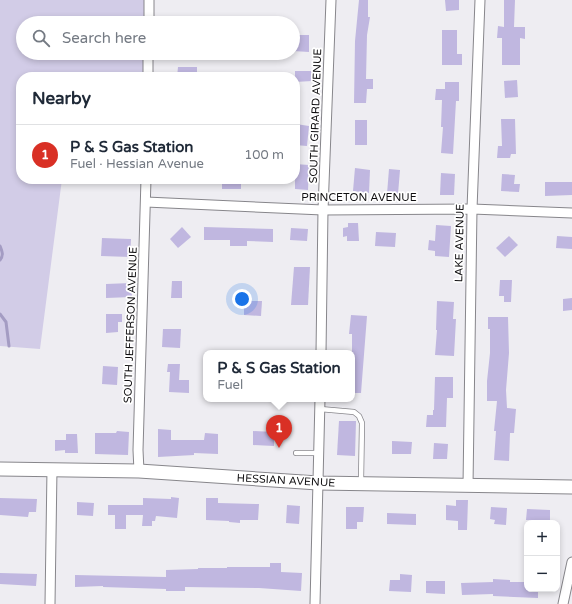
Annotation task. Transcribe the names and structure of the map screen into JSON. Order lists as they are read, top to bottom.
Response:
{
  "streets": {
    "main road": ["HESSIAN AVENUE"],
    "street": [
      "SOUTH GIRARD AVENUE",
      "PRINCETON AVENUE",
      "LAKE AVENUE",
      "SOUTH JEFFERSON AVENUE"
    ]
  },
  "crossings": [
    ["SOUTH GIRARD AVENUE", "PRINCETON AVENUE"],
    ["PRINCETON AVENUE", "LAKE AVENUE"],
    ["PRINCETON AVENUE", "SOUTH JEFFERSON AVENUE"],
    ["LAKE AVENUE", "HESSIAN AVENUE"],
    ["SOUTH JEFFERSON AVENUE", "HESSIAN AVENUE"]
  ],
  "page": {
    "search": "Search here",
    "heading": "Nearby",
    "list": [
      {
        "mark": "1",
        "name": "P & S Gas Station",
        "note": "Fuel · Hessian Avenue",
        "value": "100 m"
      }
    ],
    "popup": ["P & S Gas Station", "Fuel"],
    "pins": "1",
    "map_buttons": ["+", "−"]
  }
}
